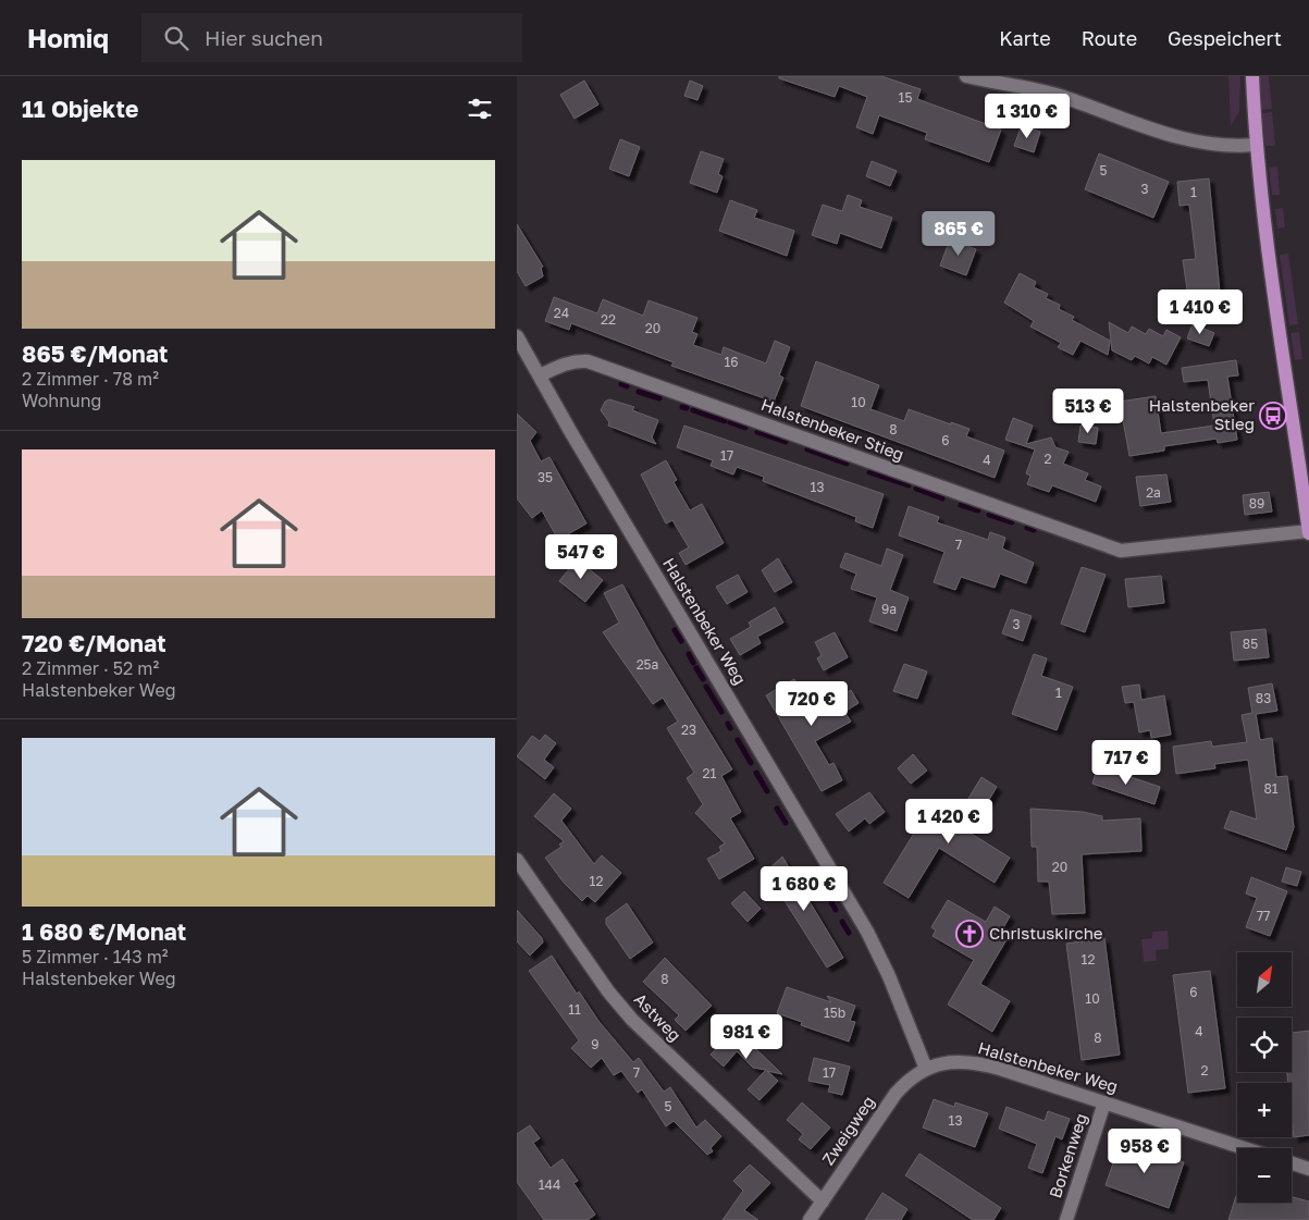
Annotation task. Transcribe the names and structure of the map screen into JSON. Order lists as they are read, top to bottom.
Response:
{
  "streets": {
    "street": [
      "Halstenbeker Stieg",
      "Halstenbeker Weg",
      "Astweg",
      "Zweigweg",
      "Borkenweg"
    ]
  },
  "crossings": [
    ["Halstenbeker Stieg", "Halstenbeker Weg"],
    ["Halstenbeker Weg", "Zweigweg"],
    ["Halstenbeker Weg", "Borkenweg"],
    ["Astweg", "Zweigweg"]
  ],
  "places": {
    "bus stop": ["Halstenbeker Stieg"],
    "church": ["Christuskirche"]
  },
  "house_numbers": [
    "15",
    "5",
    "3",
    "1",
    "24",
    "22",
    "20",
    "16",
    "10",
    "8",
    "6",
    "17",
    "2",
    "4",
    "35",
    "13",
    "2a",
    "89",
    "7",
    "9a",
    "3",
    "85",
    "25a",
    "1",
    "83",
    "23",
    "21",
    "81",
    "20",
    "12",
    "77",
    "12",
    "8",
    "6",
    "10",
    "11",
    "15b",
    "4",
    "8",
    "9",
    "2",
    "7",
    "17",
    "5",
    "13",
    "144"
  ],
  "north": "top right",
  "page": {
    "header": "Homiq",
    "search": "Hier suchen",
    "nav": ["Karte", "Route", "Gespeichert"],
    "heading": "11 Objekte",
    "price": [
      "1 310 €",
      "865 €",
      "1 410 €",
      "513 €",
      "547 €",
      "720 €",
      "717 €",
      "1 420 €",
      "1 680 €",
      "981 €",
      "958 €"
    ],
    "list": [
      {
        "name": "865 €/Monat",
        "note": "2 Zimmer · 78 m² · Wohnung"
      },
      {
        "name": "720 €/Monat",
        "note": "2 Zimmer · 52 m² · Halstenbeker Weg"
      },
      {
        "name": "1 680 €/Monat",
        "note": "5 Zimmer · 143 m² · Halstenbeker Weg"
      }
    ],
    "map_buttons": ["+", "−"]
  }
}
